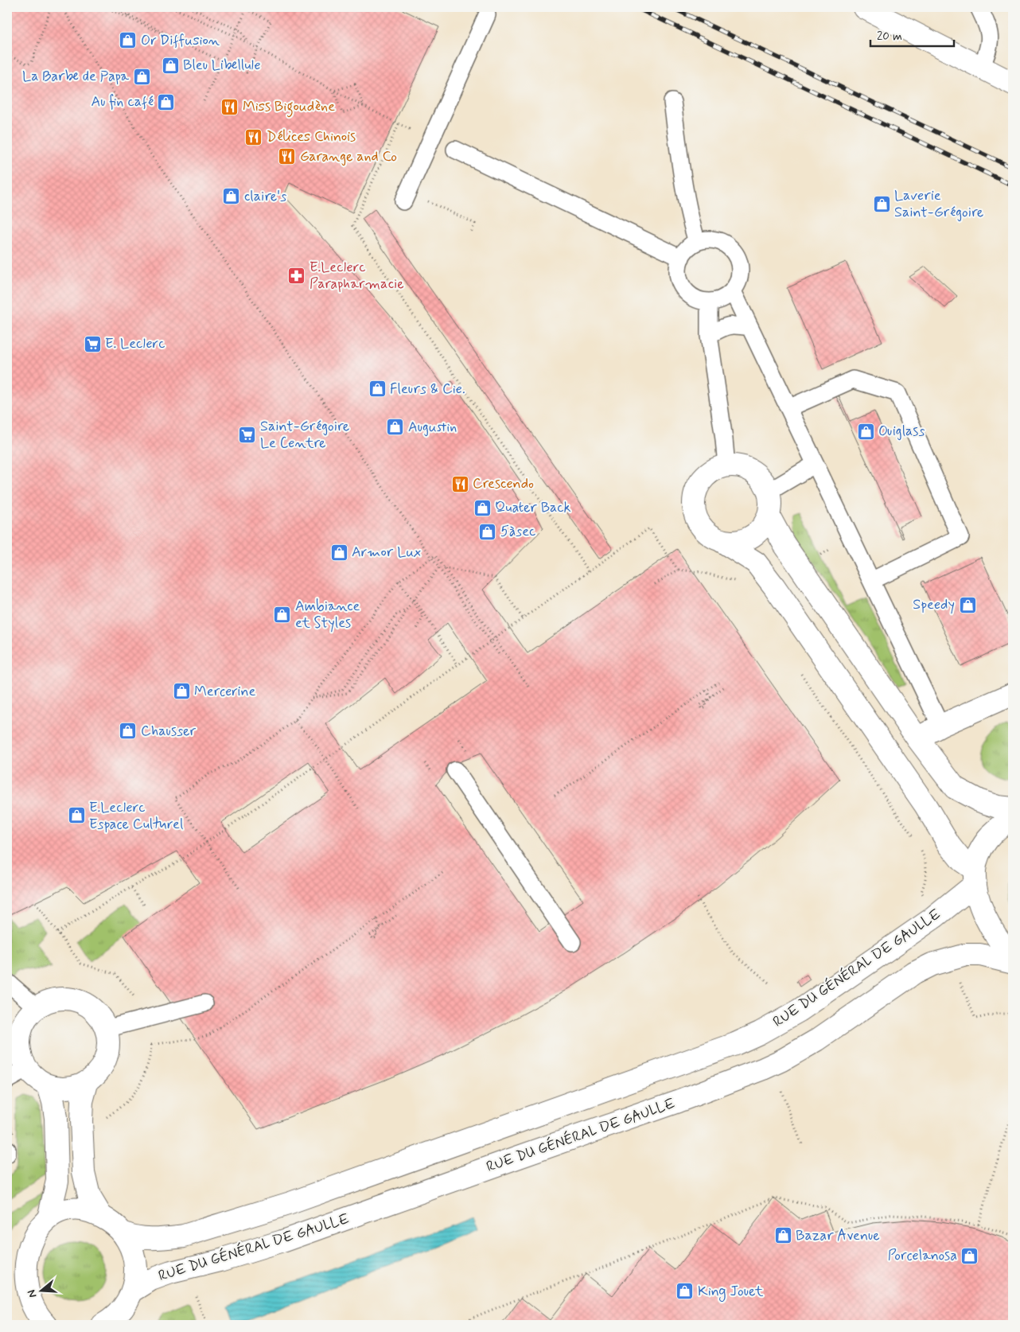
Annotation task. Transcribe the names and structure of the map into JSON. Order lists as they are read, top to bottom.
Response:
{
  "streets": {
    "main road": ["RUE DU GÉNÉRAL DE GAULLE"]
  },
  "places": {
    "shop": [
      "Or Diffusion",
      "Bleu Libellule",
      "La Barbe de Papa",
      "Au fin café",
      "claire's",
      "Laverie Saint-Grégoire",
      "Fleurs & Cie.",
      "Augustin",
      "Ouiglass",
      "Quater Back",
      "5àsec",
      "Armor Lux",
      "Speedy",
      "Ambiance et Styles",
      "Mercerine",
      "Chausser",
      "E.Leclerc Espace Culturel",
      "Bazar Avenue",
      "Porcelanosa",
      "King Jouet"
    ],
    "restaurant": [
      "Miss Bigoudène",
      "Délices Chinois",
      "Garange and Co",
      "Crescendo"
    ],
    "pharmacy": ["E.Leclerc Parapharmacie"],
    "supermarket": ["E. Leclerc", "Saint-Grégoire Le Centre"]
  },
  "scale_bar": "20 m",
  "north": "left"
}
